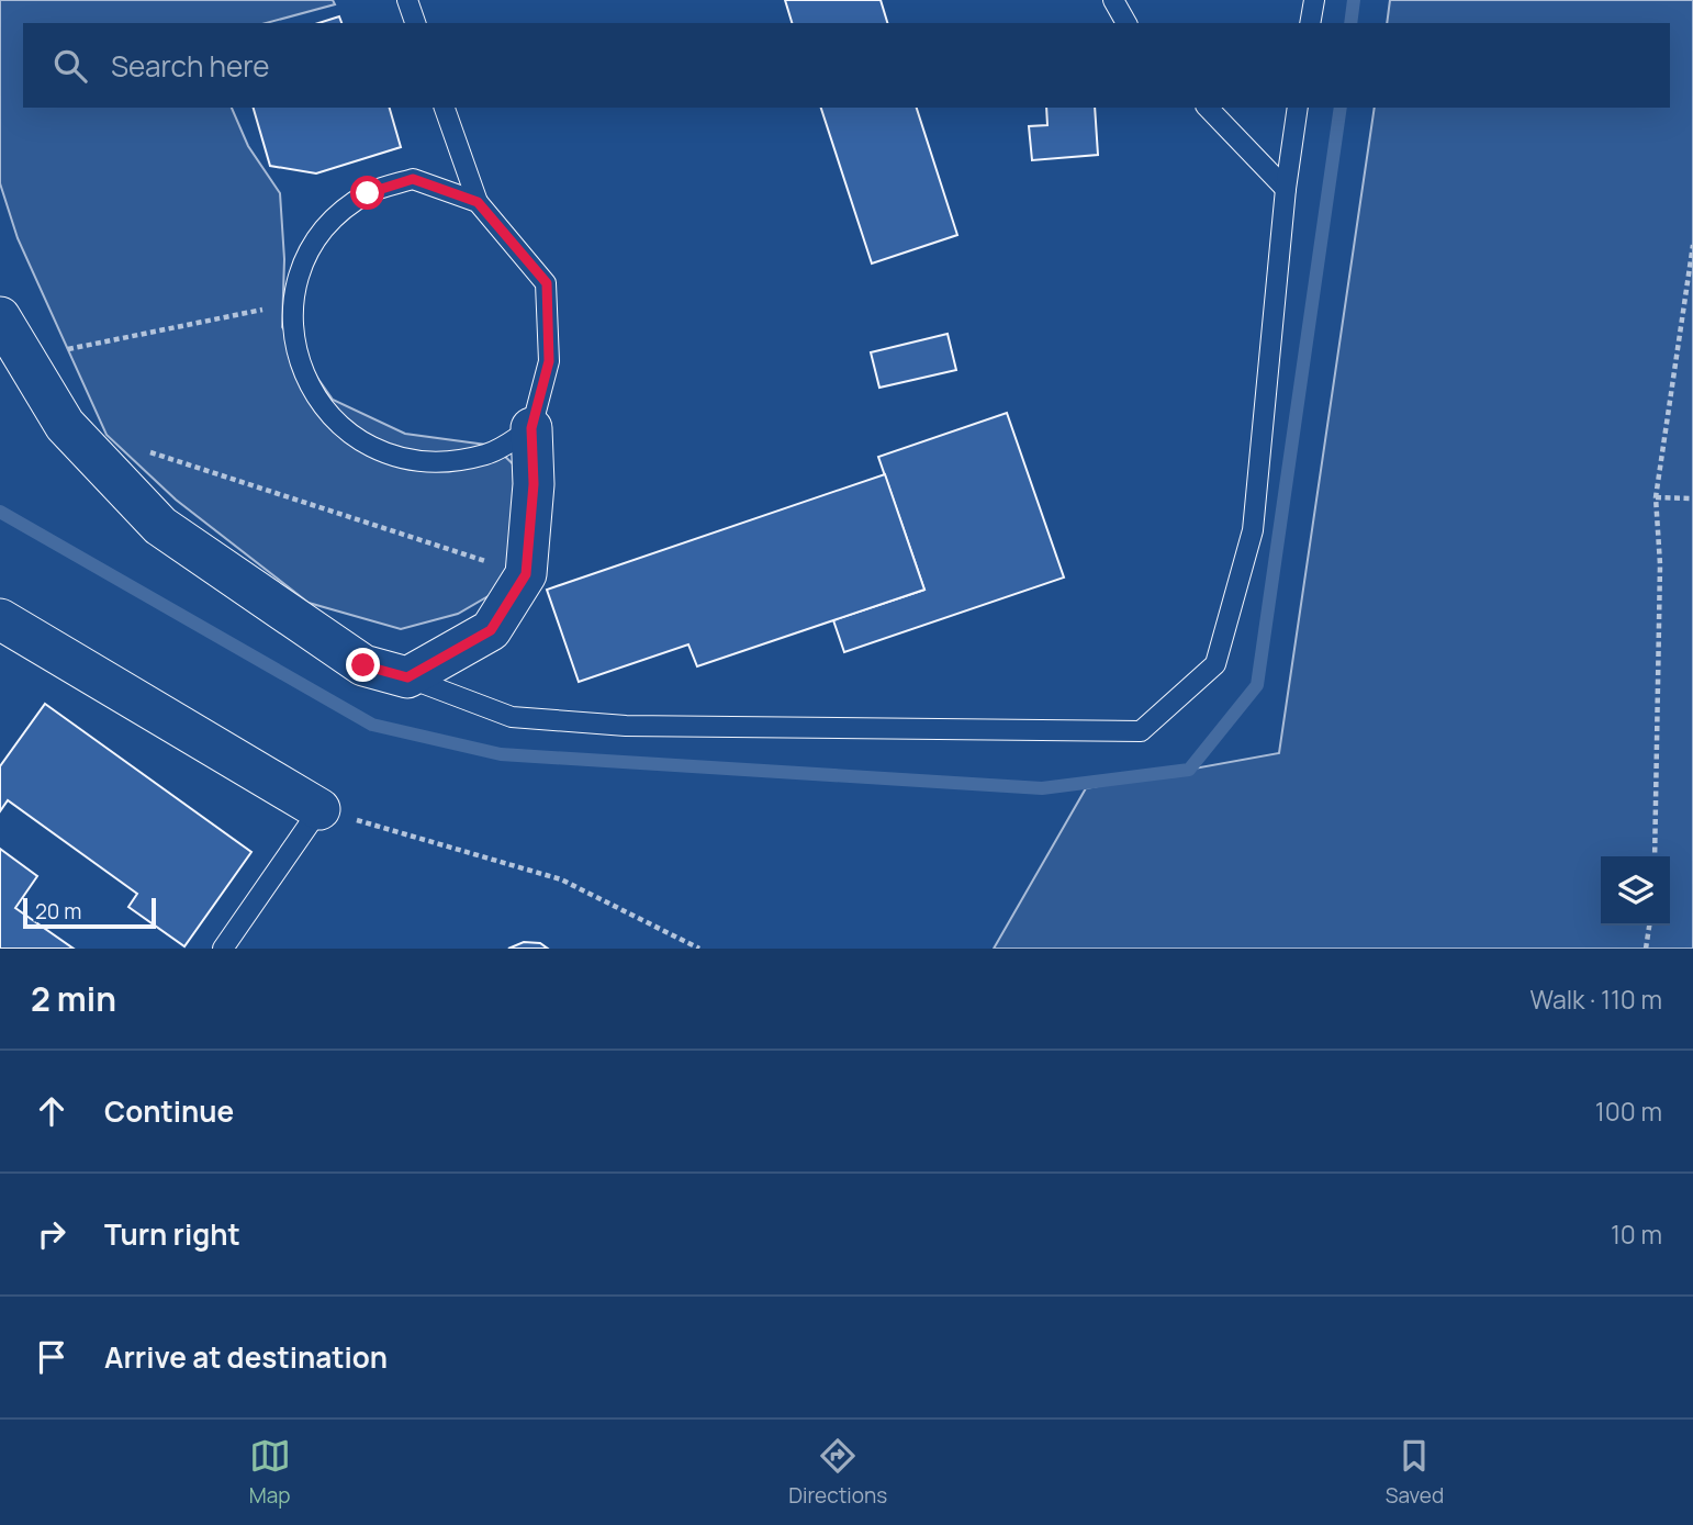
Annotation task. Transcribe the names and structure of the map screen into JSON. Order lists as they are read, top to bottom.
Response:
{
  "scale_bar": "20 m",
  "page": {
    "search": "Search here",
    "scale": "20 m",
    "heading": ["2 min", "Walk · 110 m"],
    "list": [
      ["Continue", "100 m"],
      ["Turn right", "10 m"],
      "Arrive at destination"
    ],
    "nav": ["Map", "Directions", "Saved"]
  }
}
